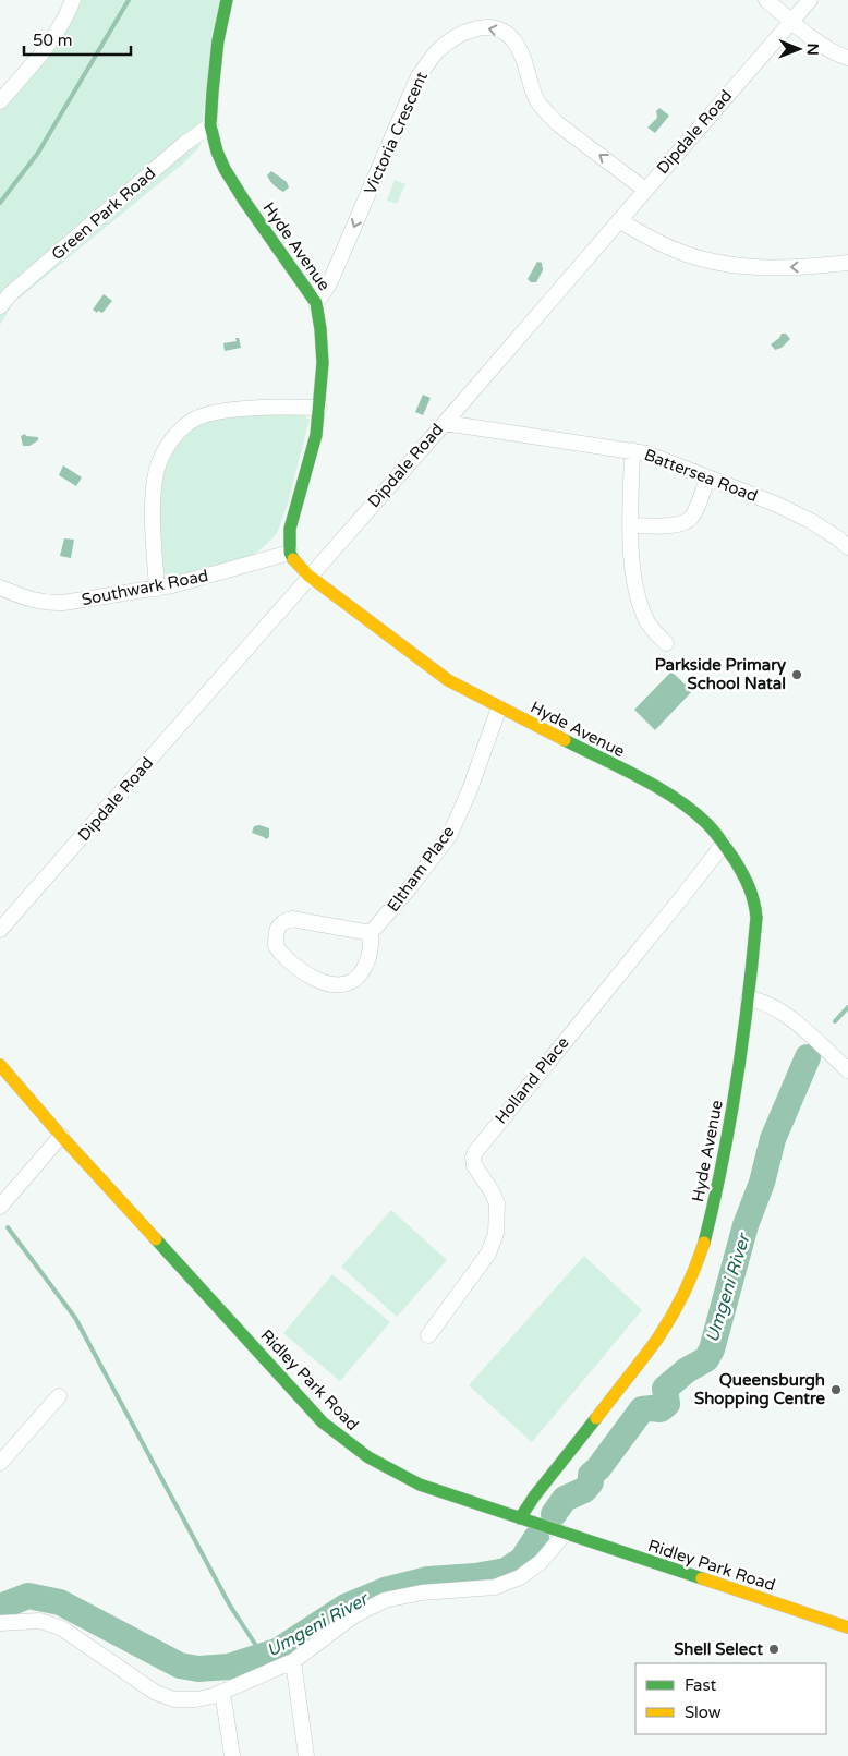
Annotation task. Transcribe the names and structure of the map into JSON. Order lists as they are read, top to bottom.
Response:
{
  "streets": {
    "street": [
      "Dipdale Road",
      "Victoria Crescent",
      "Green Park Road",
      "Hyde Avenue",
      "Battersea Road",
      "Southwark Road",
      "Eltham Place",
      "Holland Place",
      "Ridley Park Road"
    ]
  },
  "crossings": [
    ["Dipdale Road", "Victoria Crescent"],
    ["Dipdale Road", "Hyde Avenue"],
    ["Dipdale Road", "Battersea Road"],
    ["Victoria Crescent", "Hyde Avenue"],
    ["Green Park Road", "Hyde Avenue"],
    ["Hyde Avenue", "Southwark Road"],
    ["Hyde Avenue", "Eltham Place"],
    ["Hyde Avenue", "Holland Place"],
    ["Hyde Avenue", "Ridley Park Road"]
  ],
  "water": ["Umgeni River"],
  "places": ["Parkside Primary School Natal", "Queensburgh Shopping Centre", "Shell Select"],
  "legend": ["Fast", "Slow"],
  "scale_bar": "50 m",
  "north": "right"
}
